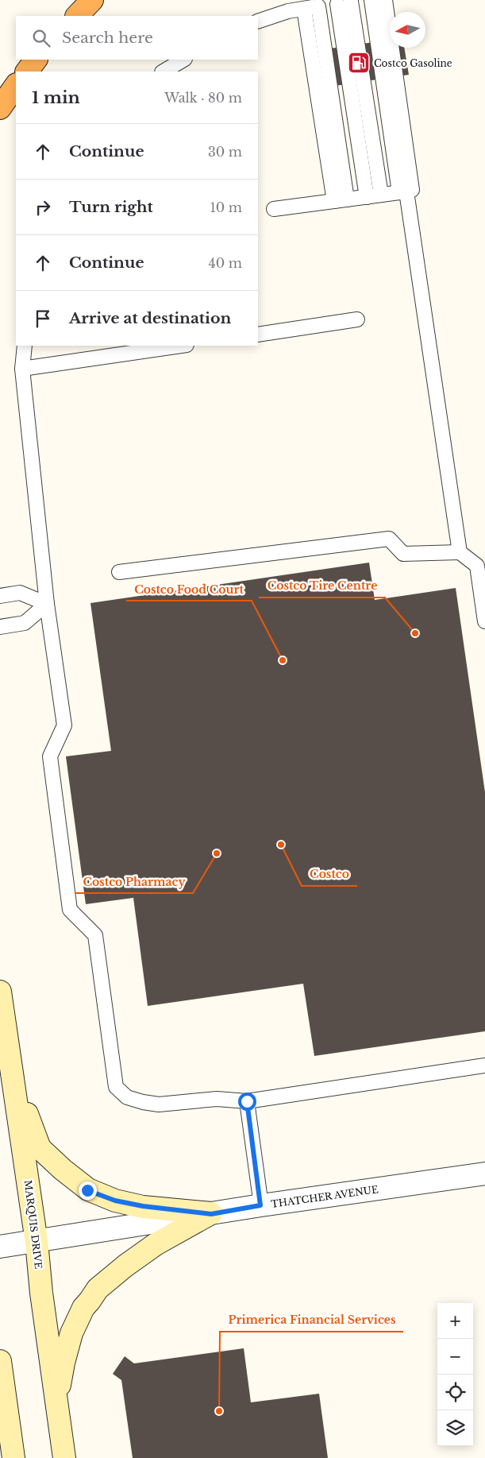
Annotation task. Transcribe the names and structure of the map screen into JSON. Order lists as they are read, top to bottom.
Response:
{
  "streets": {
    "main road": ["MARQUIS DRIVE"],
    "street": ["THATCHER AVENUE"]
  },
  "crossings": [
    ["THATCHER AVENUE", "MARQUIS DRIVE"]
  ],
  "places": {
    "fuel station": ["Costco Gasoline"],
    "other": [
      "Costco Tire Centre",
      "Costco Food Court",
      "Costco",
      "Costco Pharmacy",
      "Primerica Financial Services"
    ]
  },
  "north": "left",
  "page": {
    "search": "Search here",
    "heading": ["1 min", "Walk · 80 m"],
    "list": [
      ["Continue", "30 m"],
      ["Turn right", "10 m"],
      ["Continue", "40 m"],
      "Arrive at destination"
    ],
    "map_buttons": ["+", "−"]
  }
}
